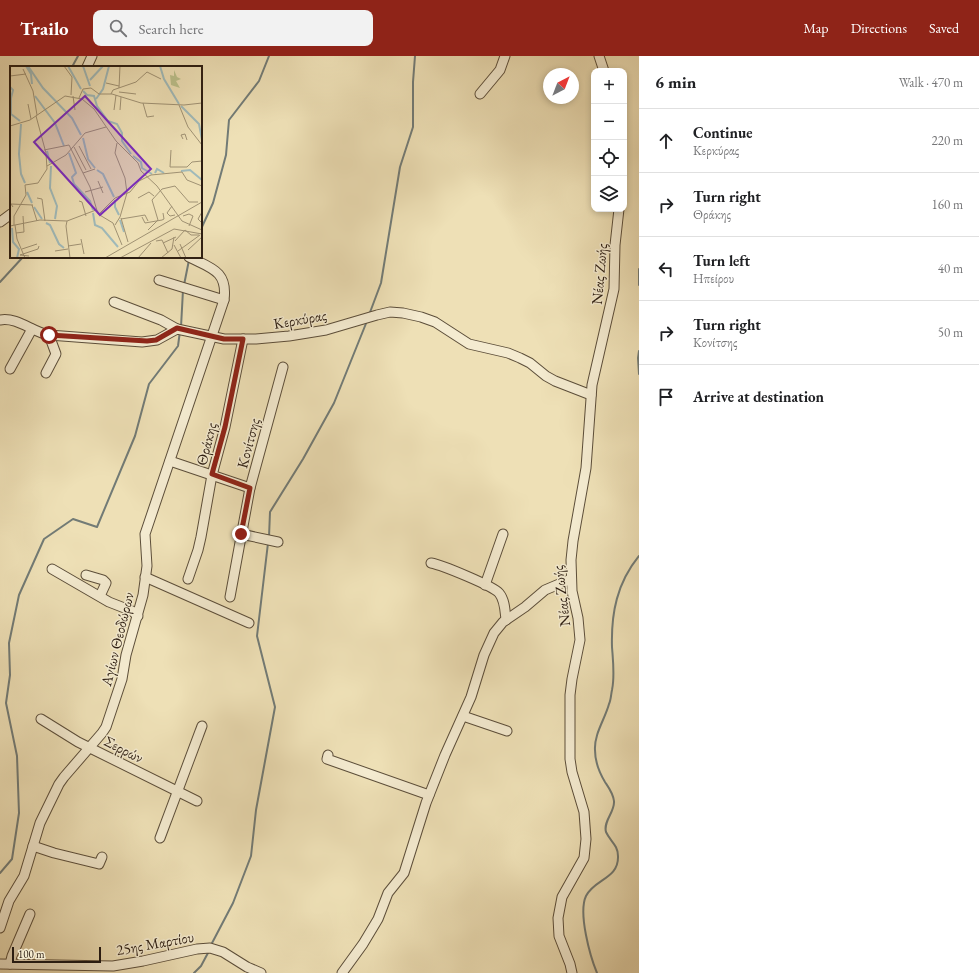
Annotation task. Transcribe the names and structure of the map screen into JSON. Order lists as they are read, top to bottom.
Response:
{
  "streets": {
    "street": [
      "Νέας Ζωής",
      "Κερκύρας",
      "Κονίτσης",
      "Θράκης",
      "Αγίων Θεοδώρων",
      "Σερρών",
      "25ης Μαρτίου"
    ]
  },
  "crossings": [
    ["Νέας Ζωής", "Κερκύρας"],
    ["Κερκύρας", "Θράκης"],
    ["Κερκύρας", "Αγίων Θεοδώρων"],
    ["Αγίων Θεοδώρων", "Σερρών"]
  ],
  "scale_bar": "100 m",
  "north": "top right",
  "page": {
    "header": "Trailo",
    "search": "Search here",
    "nav": ["Map", "Directions", "Saved"],
    "heading": ["6 min", "Walk · 470 m"],
    "map_buttons": ["+", "−"],
    "list": [
      ["Continue", "Κερκύρας", "220 m"],
      ["Turn right", "Θράκης", "160 m"],
      ["Turn left", "Ηπείρου", "40 m"],
      ["Turn right", "Κονίτσης", "50 m"],
      "Arrive at destination"
    ],
    "scale": "100 m"
  }
}
